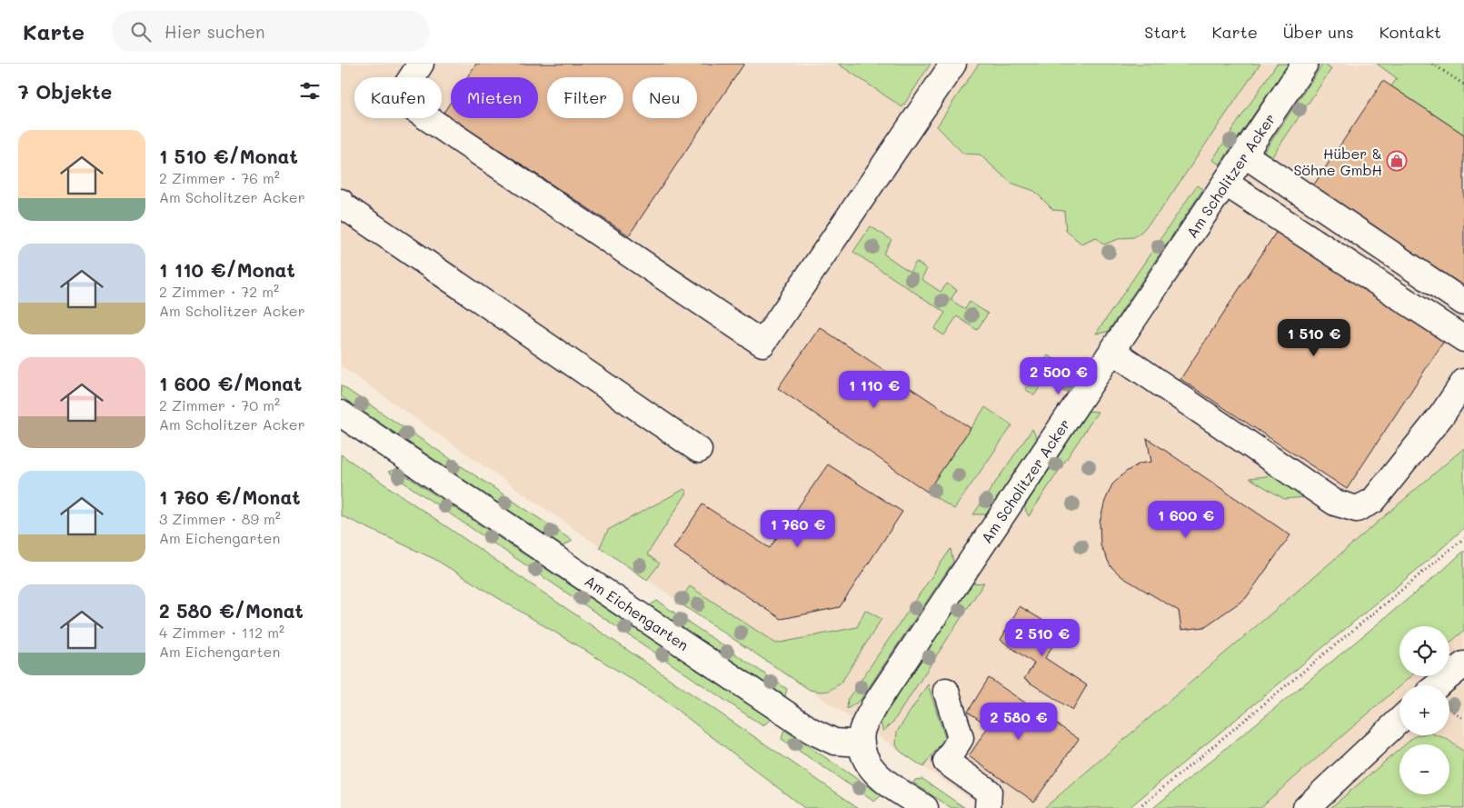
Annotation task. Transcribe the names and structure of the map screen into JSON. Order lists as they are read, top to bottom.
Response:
{
  "streets": {
    "street": ["Am Scholitzer Acker", "Am Eichengarten"]
  },
  "crossings": [
    ["Am Scholitzer Acker", "Am Eichengarten"]
  ],
  "places": {
    "shop": ["Hüber & Söhne GmbH"]
  },
  "page": {
    "header": "Karte",
    "search": "Hier suchen",
    "nav": [
      "Start",
      "Karte",
      "Über uns",
      "Kontakt"
    ],
    "heading": "7 Objekte",
    "chip": [
      "Kaufen",
      "Mieten",
      "Filter",
      "Neu"
    ],
    "list": [
      {
        "name": "1 510 €/Monat",
        "note": "2 Zimmer · 76 m² · Am Scholitzer Acker"
      },
      {
        "name": "1 110 €/Monat",
        "note": "2 Zimmer · 72 m² · Am Scholitzer Acker"
      },
      {
        "name": "1 600 €/Monat",
        "note": "2 Zimmer · 70 m² · Am Scholitzer Acker"
      },
      {
        "name": "1 760 €/Monat",
        "note": "3 Zimmer · 89 m² · Am Eichengarten"
      },
      {
        "name": "2 580 €/Monat",
        "note": "4 Zimmer · 112 m² · Am Eichengarten"
      }
    ],
    "price": [
      "1 510 €",
      "2 500 €",
      "1 110 €",
      "1 600 €",
      "1 760 €",
      "2 510 €",
      "2 580 €"
    ],
    "map_buttons": ["+", "−"]
  }
}
